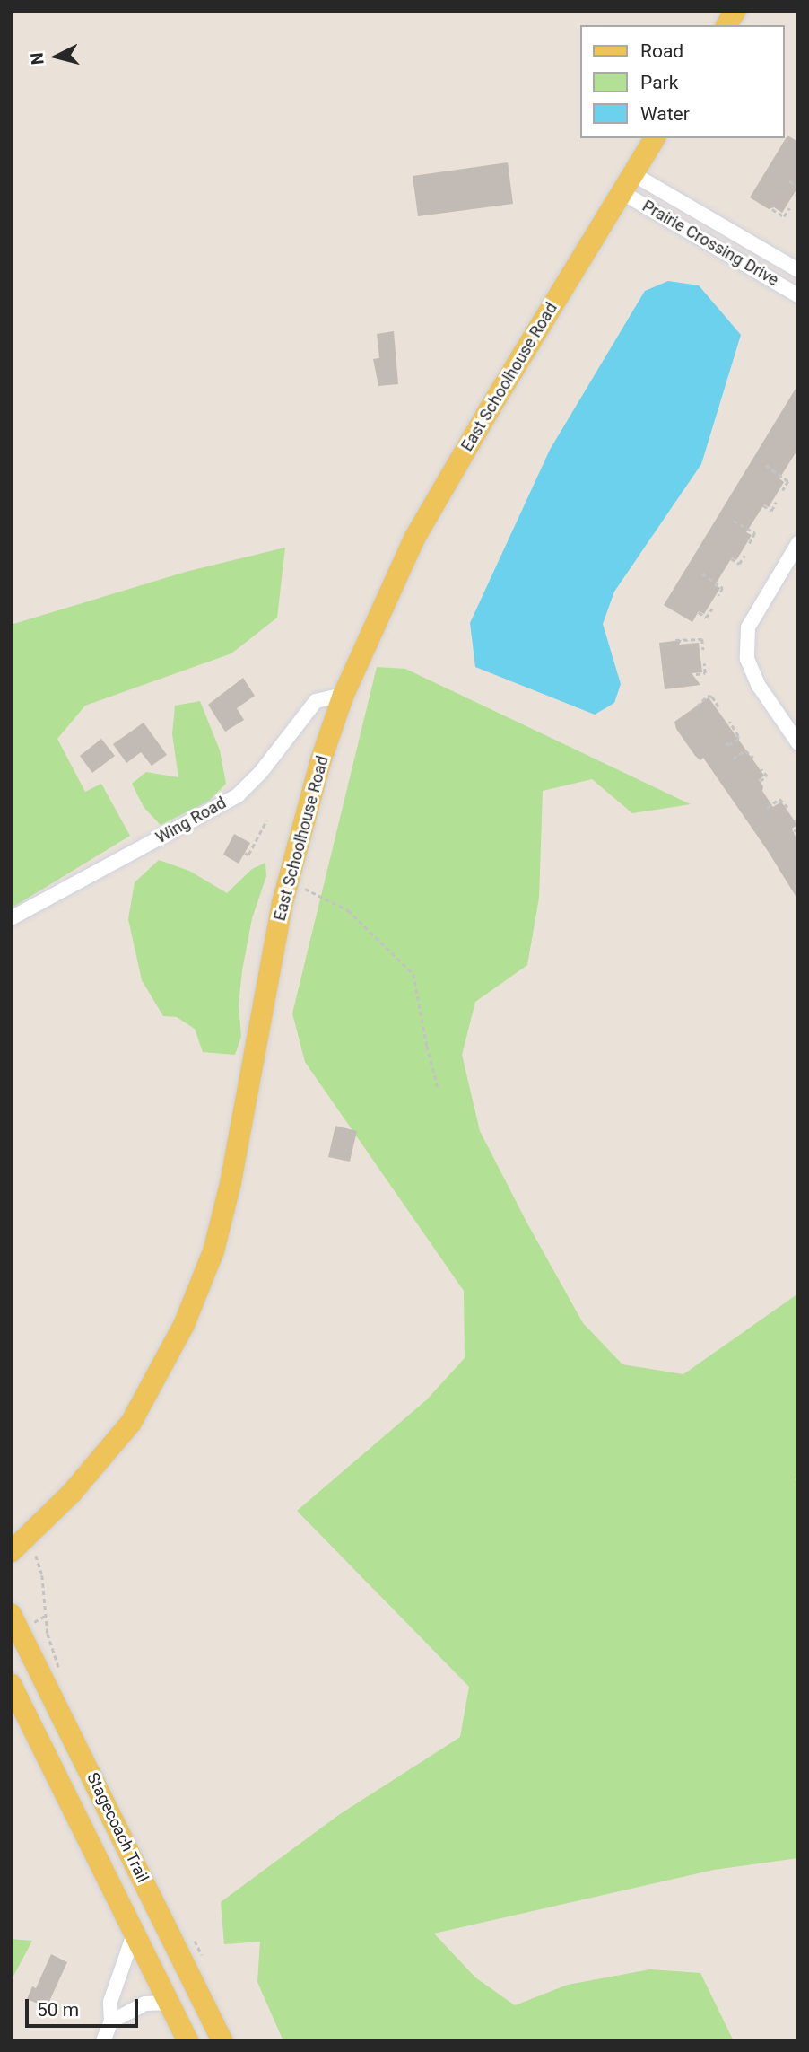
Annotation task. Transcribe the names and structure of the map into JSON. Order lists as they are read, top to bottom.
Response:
{
  "streets": {
    "main road": ["East Schoolhouse Road", "Stagecoach Trail"],
    "street": ["Prairie Crossing Drive", "Wing Road"]
  },
  "crossings": [
    ["Prairie Crossing Drive", "East Schoolhouse Road"],
    ["East Schoolhouse Road", "Wing Road"]
  ],
  "legend": ["Road", "Park", "Water"],
  "scale_bar": "50 m",
  "north": "left"
}
